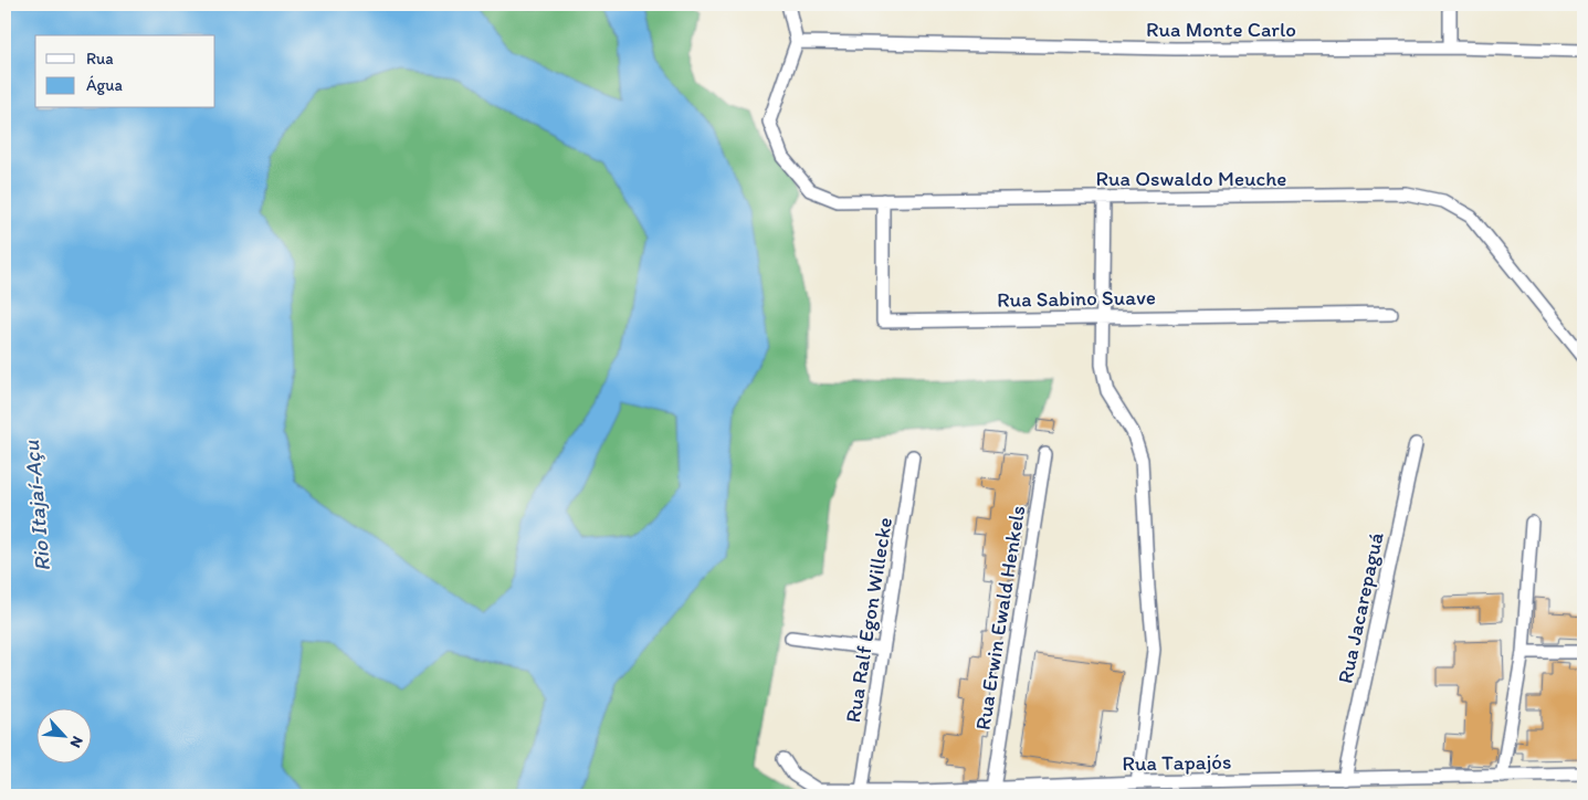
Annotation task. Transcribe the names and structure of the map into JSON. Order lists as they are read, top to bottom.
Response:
{
  "streets": {
    "street": [
      "Rua Monte Carlo",
      "Rua Oswaldo Meuche",
      "Rua Sabino Suave",
      "Rua Jacarepaguá",
      "Rua Erwin Ewald Henkels",
      "Rua Ralf Egon Willecke",
      "Rua Tapajós"
    ]
  },
  "crossings": [
    ["Rua Monte Carlo", "Rua Oswaldo Meuche"],
    ["Rua Oswaldo Meuche", "Rua Sabino Suave"],
    ["Rua Jacarepaguá", "Rua Tapajós"],
    ["Rua Erwin Ewald Henkels", "Rua Tapajós"],
    ["Rua Ralf Egon Willecke", "Rua Tapajós"]
  ],
  "water": ["Rio Itajaí-Açu"],
  "legend": ["Rua", "Água"],
  "north": "bottom right"
}
